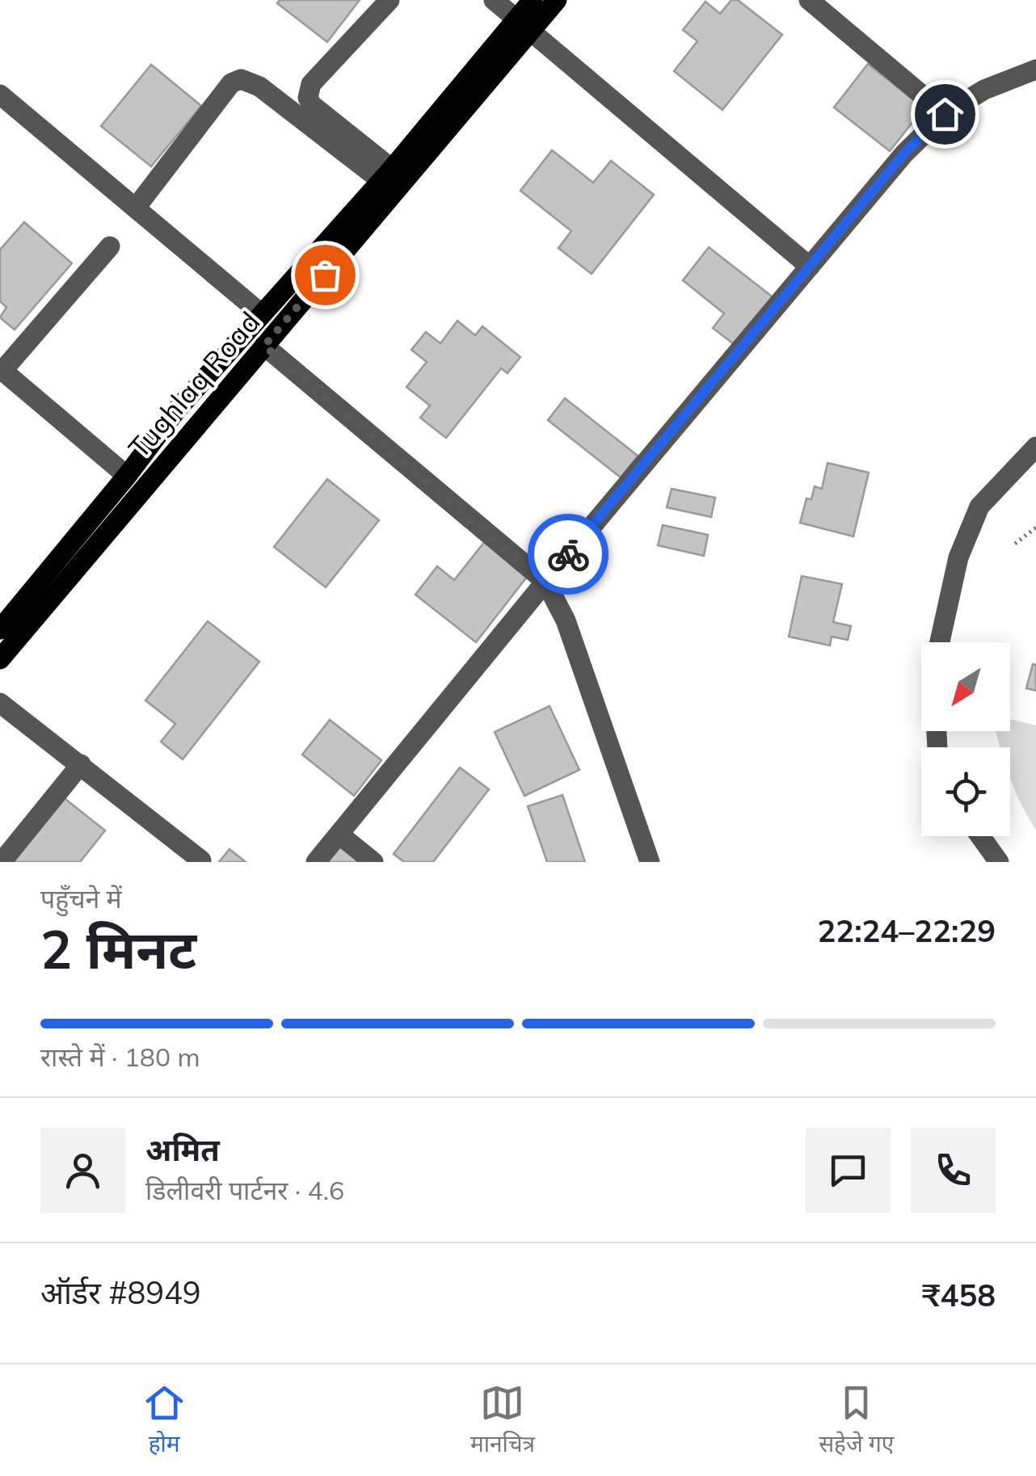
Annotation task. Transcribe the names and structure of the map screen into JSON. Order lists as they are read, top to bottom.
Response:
{
  "streets": {
    "main road": ["Tughlaq Road"]
  },
  "north": "bottom left",
  "page": {
    "heading": ["2 मिनट", "पहुँचने में", "22:24–22:29"],
    "panel": [
      "अमित",
      "डिलीवरी पार्टनर · 4.6",
      "ऑर्डर #8949",
      "₹458"
    ],
    "bar": "रास्ते में · 180 m",
    "tabs": ["होम", "मानचित्र", "सहेजे गए"]
  }
}
